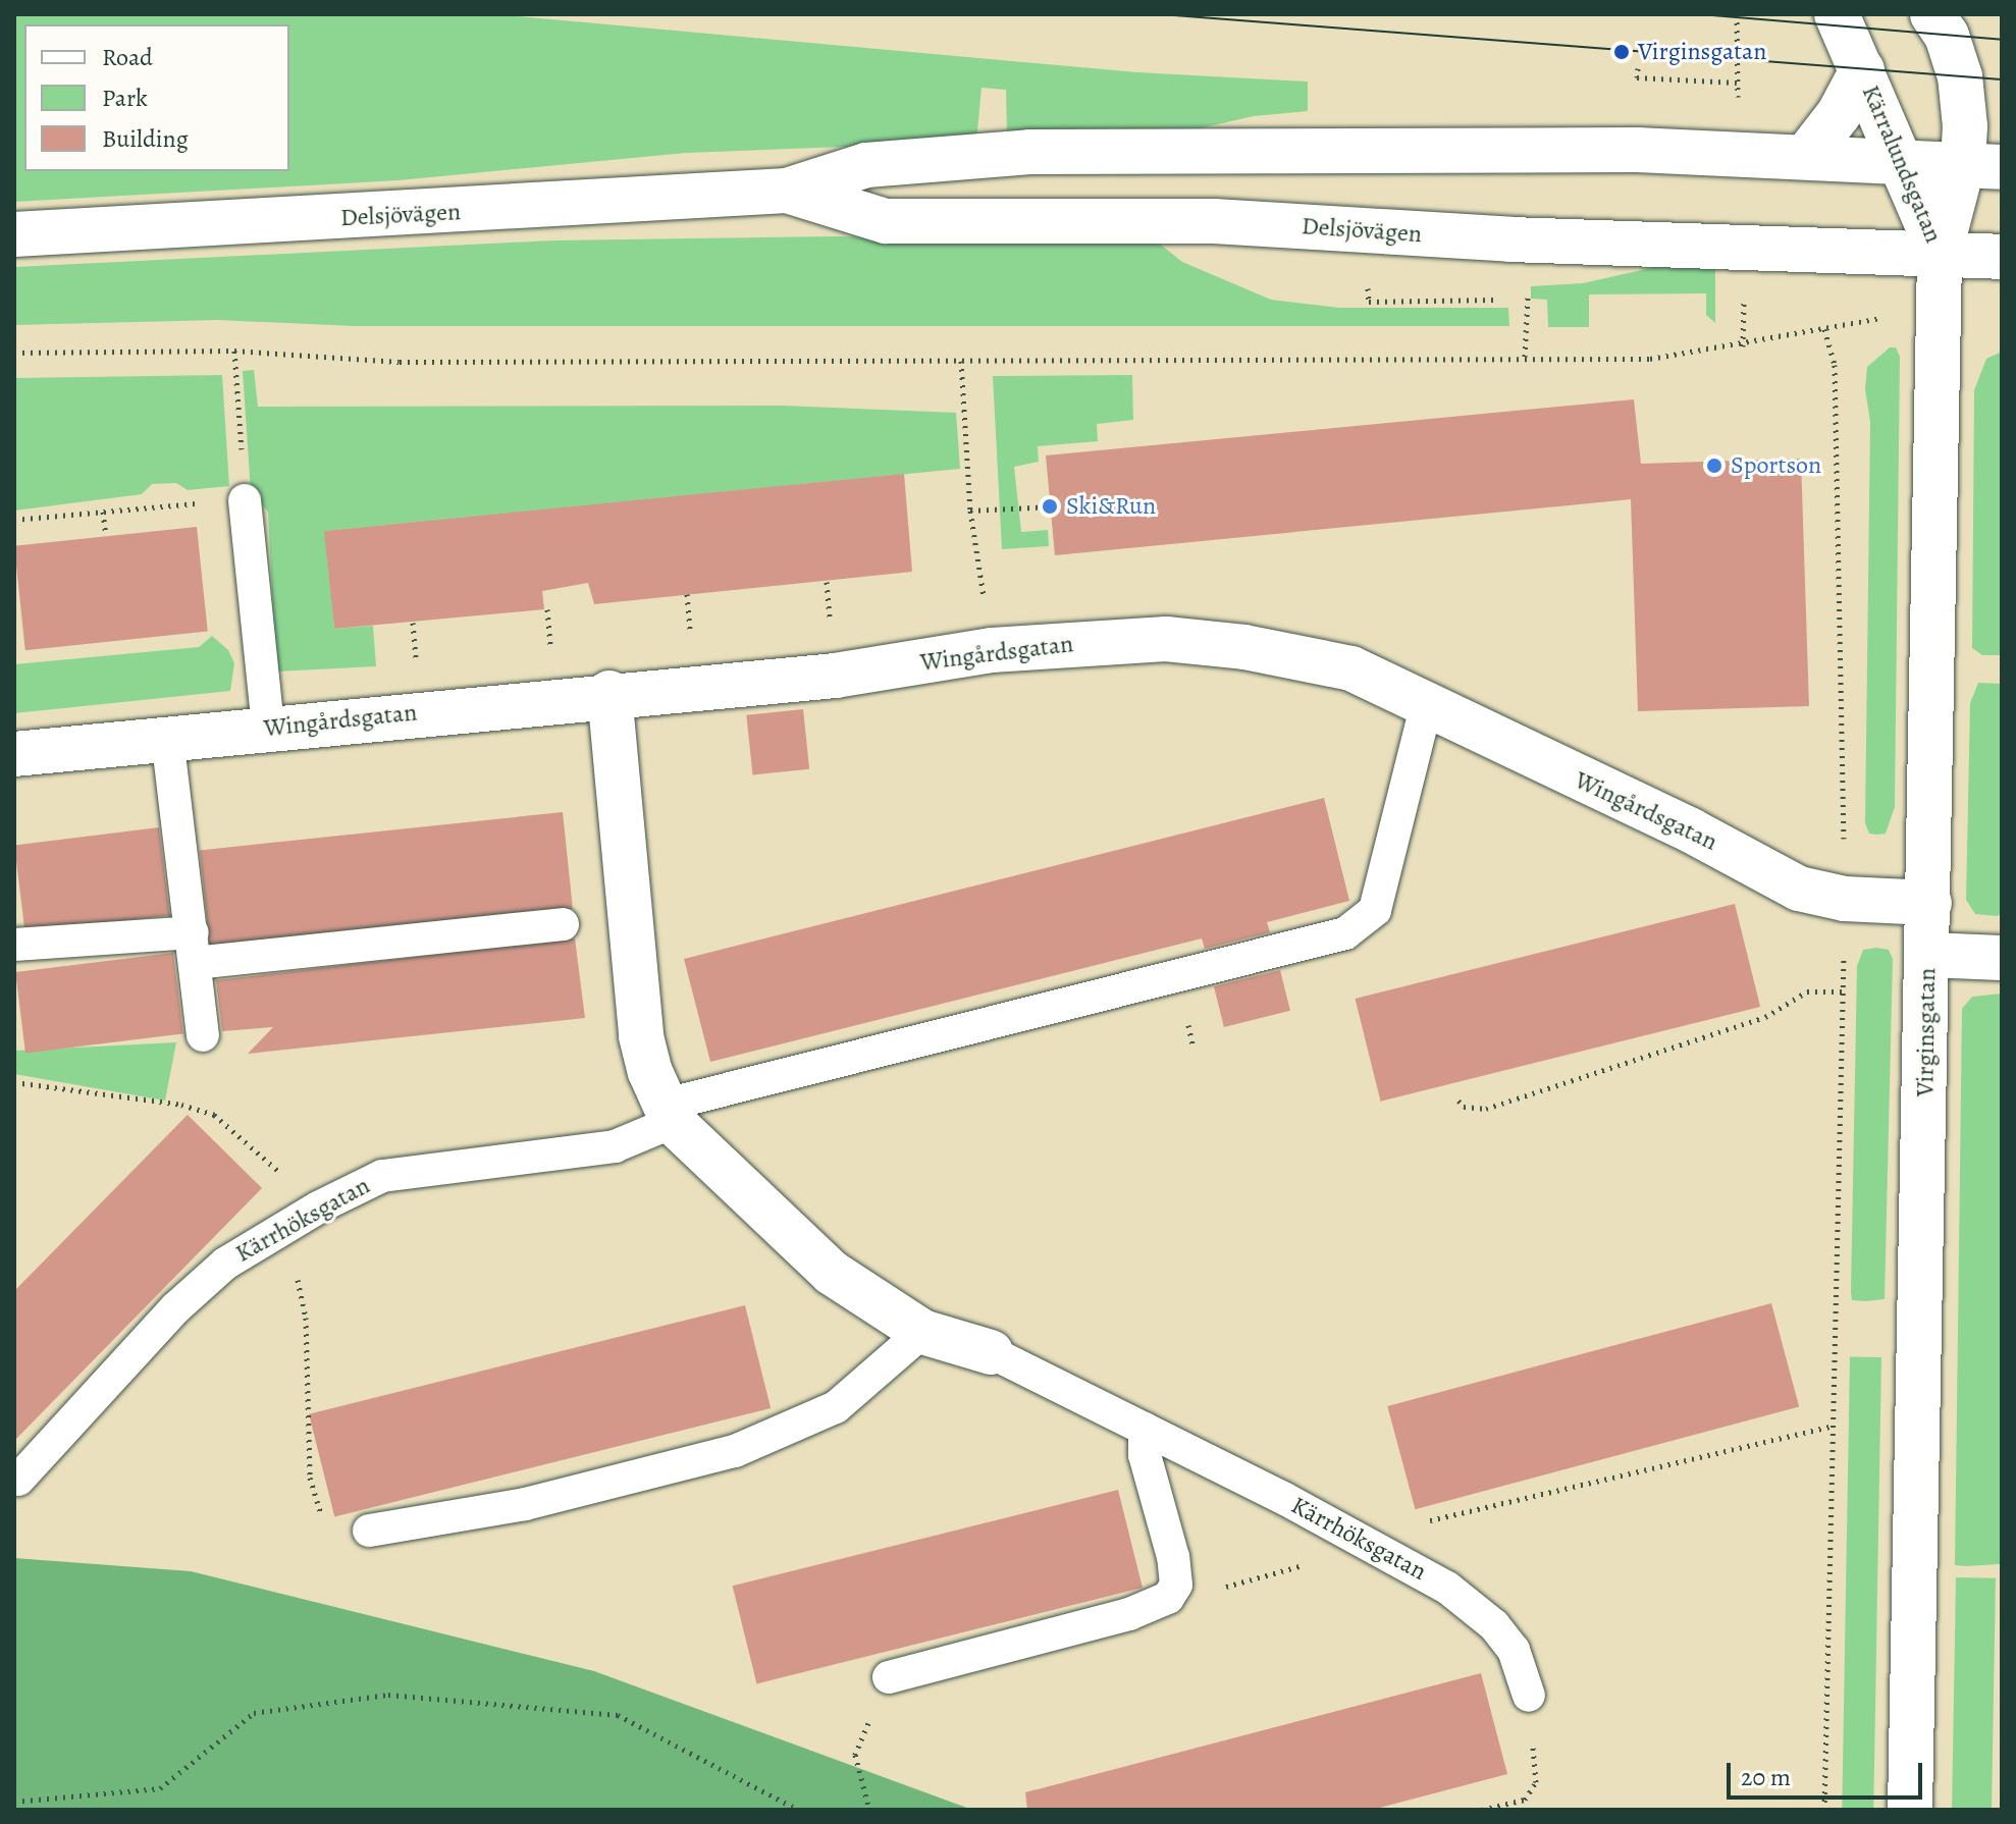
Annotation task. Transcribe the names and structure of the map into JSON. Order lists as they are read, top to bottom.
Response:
{
  "streets": {
    "street": [
      "Kärralundsgatan",
      "Delsjövägen",
      "Wingårdsgatan",
      "Virginsgatan",
      "Kärrhöksgatan"
    ]
  },
  "crossings": [
    ["Kärralundsgatan", "Delsjövägen"],
    ["Kärralundsgatan", "Virginsgatan"],
    ["Delsjövägen", "Virginsgatan"],
    ["Wingårdsgatan", "Virginsgatan"],
    ["Wingårdsgatan", "Kärrhöksgatan"]
  ],
  "places": ["Virginsgatan", "Sportson", "Ski&Run"],
  "legend": ["Road", "Park", "Building"],
  "scale_bar": "20 m"
}
